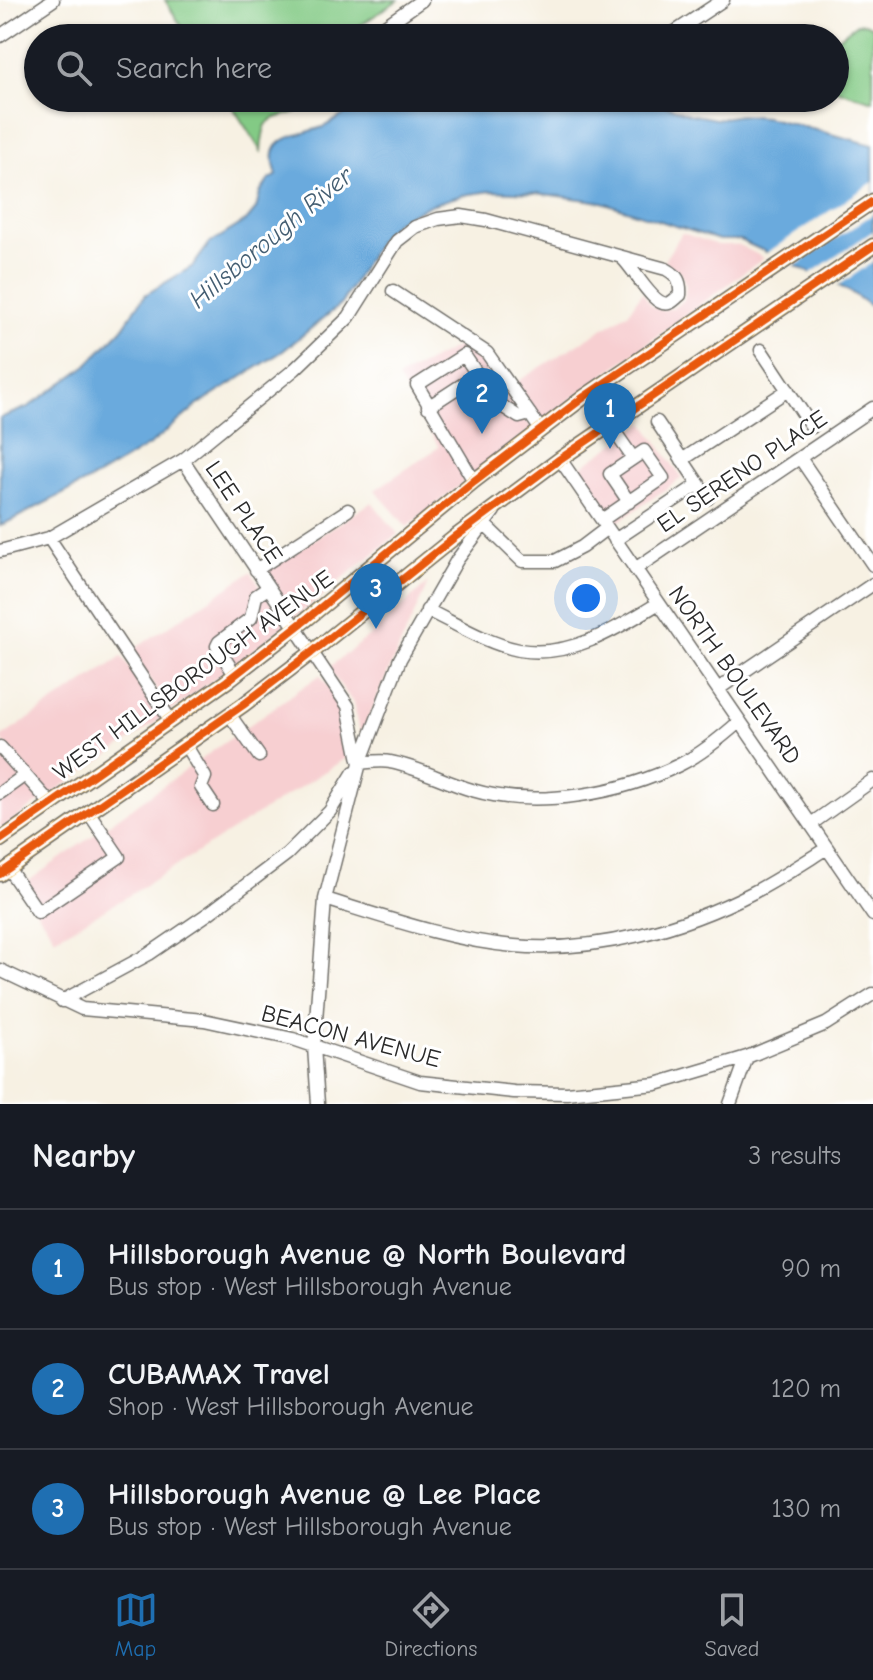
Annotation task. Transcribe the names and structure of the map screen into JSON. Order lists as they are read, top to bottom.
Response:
{
  "streets": {
    "main road": ["WEST HILLSBOROUGH AVENUE"],
    "street": [
      "EL SERENO PLACE",
      "LEE PLACE",
      "NORTH BOULEVARD",
      "BEACON AVENUE"
    ]
  },
  "crossings": [
    ["EL SERENO PLACE", "NORTH BOULEVARD"],
    ["LEE PLACE", "WEST HILLSBOROUGH AVENUE"],
    ["WEST HILLSBOROUGH AVENUE", "NORTH BOULEVARD"]
  ],
  "water": ["Hillsborough River"],
  "page": {
    "search": "Search here",
    "pins": ["2", "1", "3"],
    "heading": ["Nearby", "3 results"],
    "list": [
      {
        "mark": "1",
        "name": "Hillsborough Avenue @ North Boulevard",
        "note": "Bus stop · West Hillsborough Avenue",
        "value": "90 m"
      },
      {
        "mark": "2",
        "name": "CUBAMAX Travel",
        "note": "Shop · West Hillsborough Avenue",
        "value": "120 m"
      },
      {
        "mark": "3",
        "name": "Hillsborough Avenue @ Lee Place",
        "note": "Bus stop · West Hillsborough Avenue",
        "value": "130 m"
      }
    ],
    "nav": ["Map", "Directions", "Saved"]
  }
}
